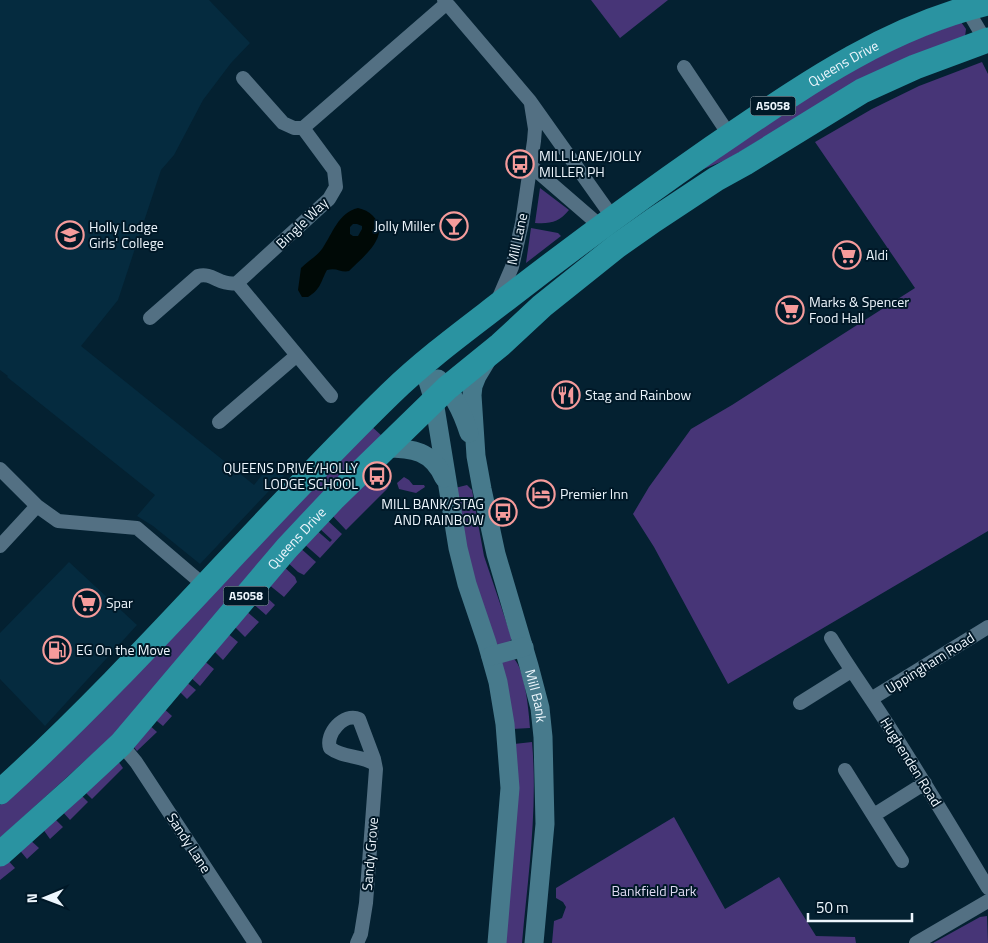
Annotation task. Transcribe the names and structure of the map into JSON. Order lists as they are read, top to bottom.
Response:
{
  "streets": {
    "highway": ["Queens Drive", "A5058"],
    "street": [
      "Bingle Way",
      "Mill Lane",
      "Uppingham Road",
      "Mill Bank",
      "Hughenden Road",
      "Sandy Lane",
      "Sandy Grove"
    ]
  },
  "crossings": [
    ["Queens Drive", "Mill Lane"],
    ["Queens Drive", "Mill Bank"],
    ["Queens Drive", "Sandy Lane"],
    ["Uppingham Road", "Hughenden Road"]
  ],
  "parks": ["Bankfield Park"],
  "places": {
    "bus stop": ["MILL LANE/JOLLY MILLER PH", "QUEENS DRIVE/HOLLY LODGE SCHOOL", "MILL BANK/STAG AND RAINBOW"],
    "bar": ["Jolly Miller"],
    "school or university": ["Holly Lodge Girls' College"],
    "supermarket": ["Aldi", "Marks & Spencer Food Hall", "Spar"],
    "restaurant": ["Stag and Rainbow"],
    "hotel": ["Premier Inn"],
    "fuel station": ["EG On the Move"]
  },
  "scale_bar": "50 m",
  "north": "left"
}
